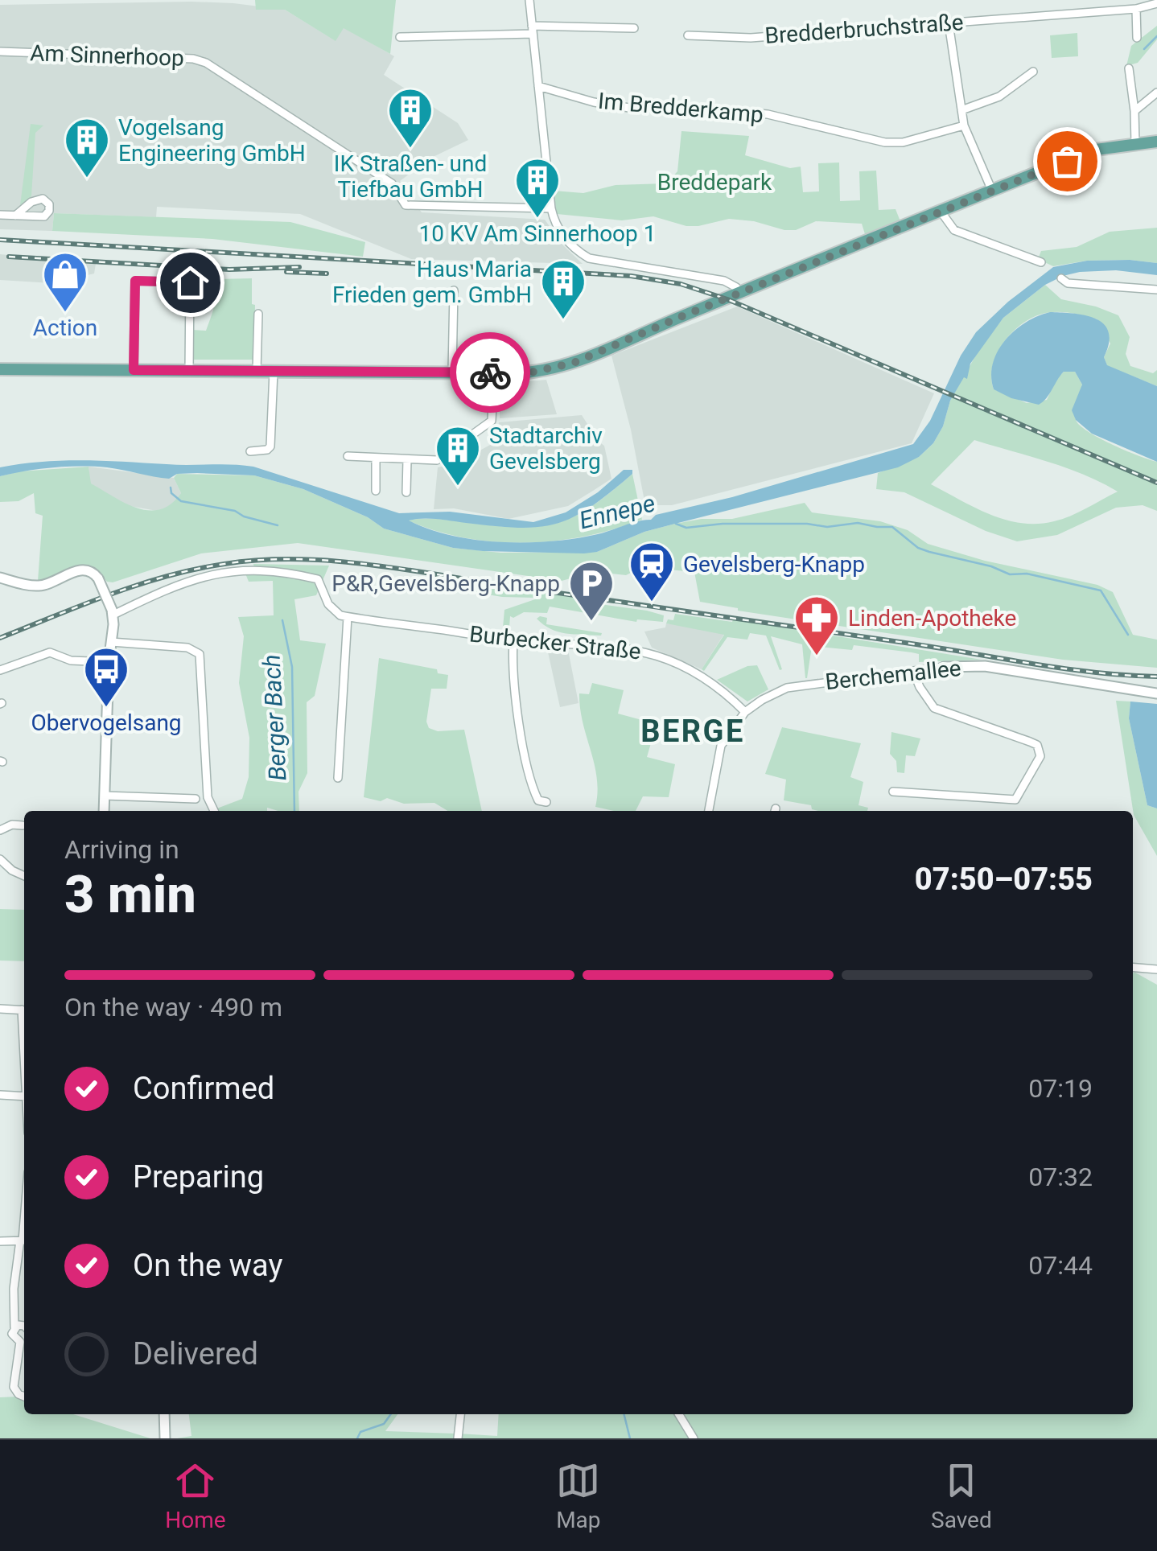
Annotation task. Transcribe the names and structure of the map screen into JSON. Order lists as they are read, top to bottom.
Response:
{
  "streets": {
    "street": [
      "Bredderbruchstraße",
      "Am Sinnerhoop",
      "Im Bredderkamp",
      "Burbecker Straße",
      "Berchemallee"
    ]
  },
  "crossings": [
    ["Burbecker Straße", "Berchemallee"]
  ],
  "districts": ["BERGE"],
  "water": ["Ennepe", "Berger Bach"],
  "parks": ["Breddepark"],
  "places": {
    "building": [
      "IK Straßen- und Tiefbau GmbH",
      "Vogelsang Engineering GmbH",
      "10 KV Am Sinnerhoop 1",
      "Haus Maria Frieden gem. GmbH",
      "Stadtarchiv Gevelsberg"
    ],
    "shop": ["Action"],
    "station": ["Gevelsberg-Knapp"],
    "parking": ["P&R,Gevelsberg-Knapp"],
    "pharmacy": ["Linden-Apotheke"],
    "bus stop": ["Obervogelsang"]
  },
  "page": {
    "heading": ["3 min", "Arriving in", "07:50–07:55"],
    "bar": "On the way · 490 m",
    "list": [
      ["Confirmed", "07:19"],
      ["Preparing", "07:32"],
      ["On the way", "07:44"],
      "Delivered"
    ],
    "tabs": ["Home", "Map", "Saved"]
  }
}
